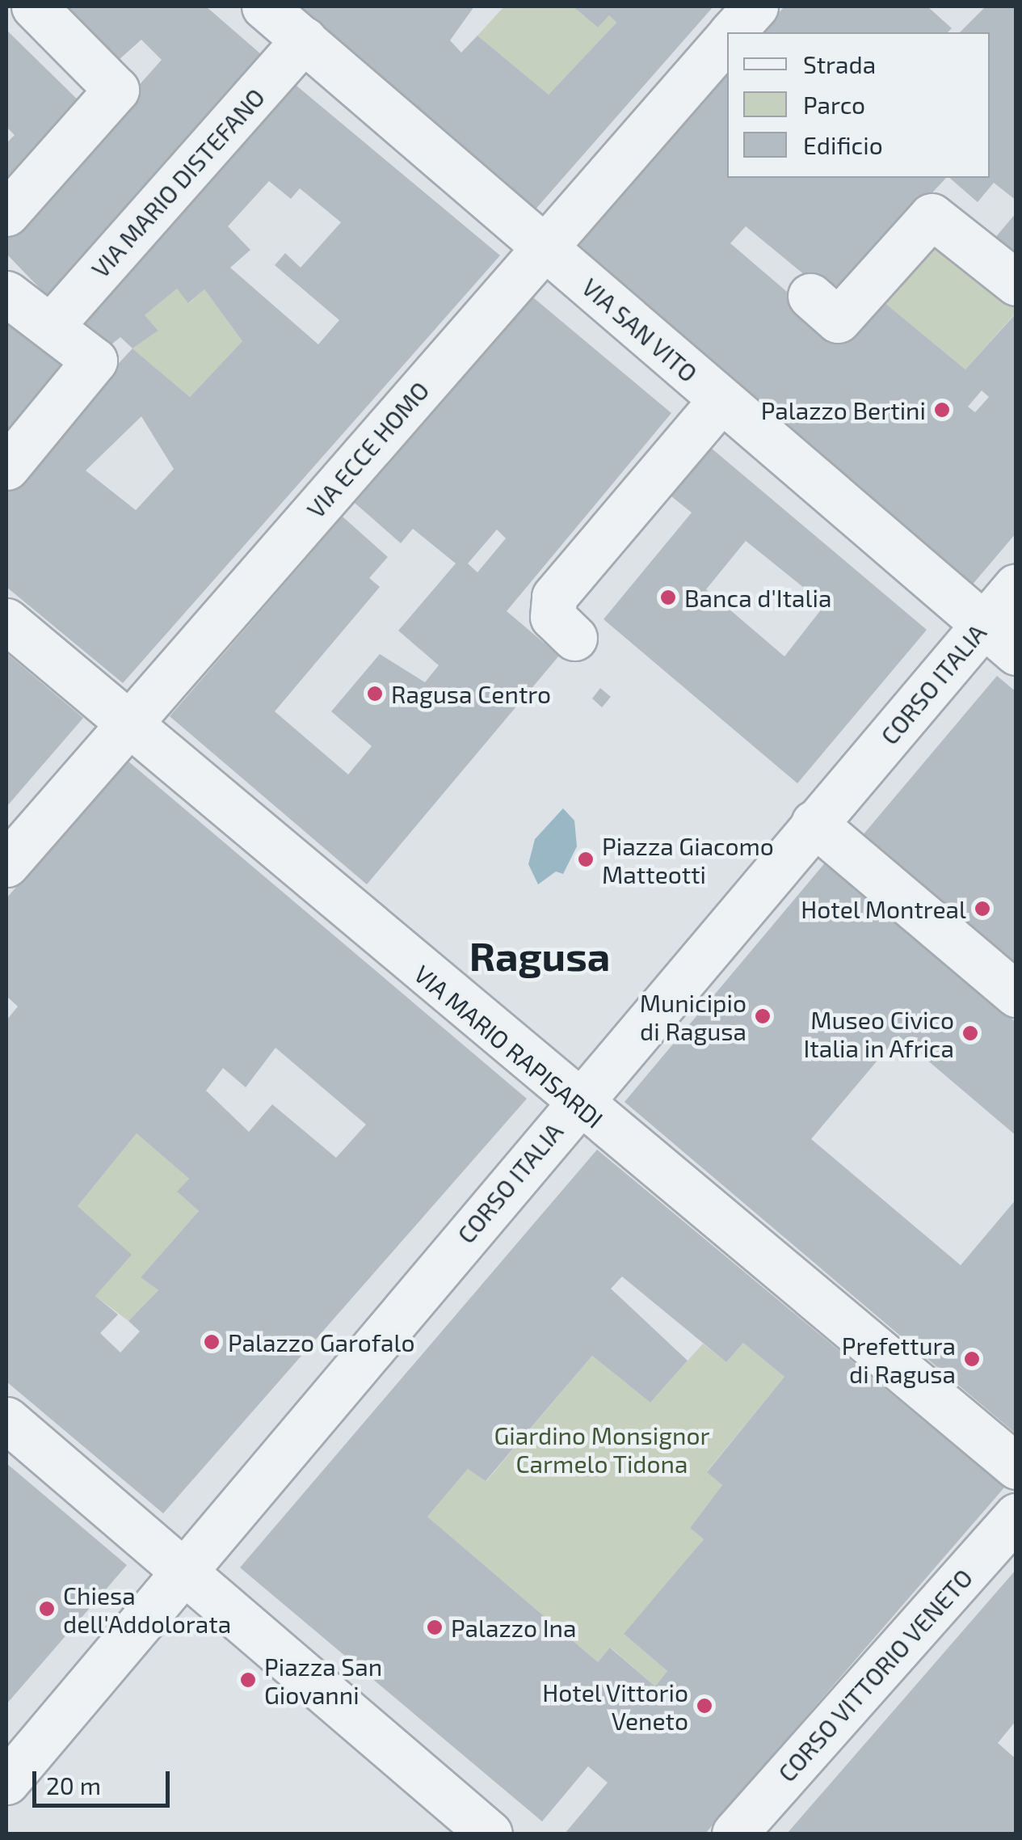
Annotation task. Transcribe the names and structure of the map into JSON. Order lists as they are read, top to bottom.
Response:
{
  "streets": {
    "street": [
      "VIA MARIO DISTEFANO",
      "VIA SAN VITO",
      "VIA ECCE HOMO",
      "CORSO ITALIA",
      "VIA MARIO RAPISARDI",
      "CORSO VITTORIO VENETO"
    ]
  },
  "crossings": [
    ["VIA MARIO DISTEFANO", "VIA SAN VITO"],
    ["VIA SAN VITO", "VIA ECCE HOMO"],
    ["VIA SAN VITO", "CORSO ITALIA"],
    ["VIA ECCE HOMO", "VIA MARIO RAPISARDI"],
    ["CORSO ITALIA", "VIA MARIO RAPISARDI"]
  ],
  "districts": ["Ragusa"],
  "parks": ["Giardino Monsignor Carmelo Tidona"],
  "places": [
    "Palazzo Bertini",
    "Banca d'Italia",
    "Ragusa Centro",
    "Piazza Giacomo Matteotti",
    "Hotel Montreal",
    "Municipio di Ragusa",
    "Museo Civico Italia in Africa",
    "Palazzo Garofalo",
    "Prefettura di Ragusa",
    "Chiesa dell'Addolorata",
    "Palazzo Ina",
    "Piazza San Giovanni",
    "Hotel Vittorio Veneto"
  ],
  "legend": ["Strada", "Parco", "Edificio"],
  "scale_bar": "20 m"
}
